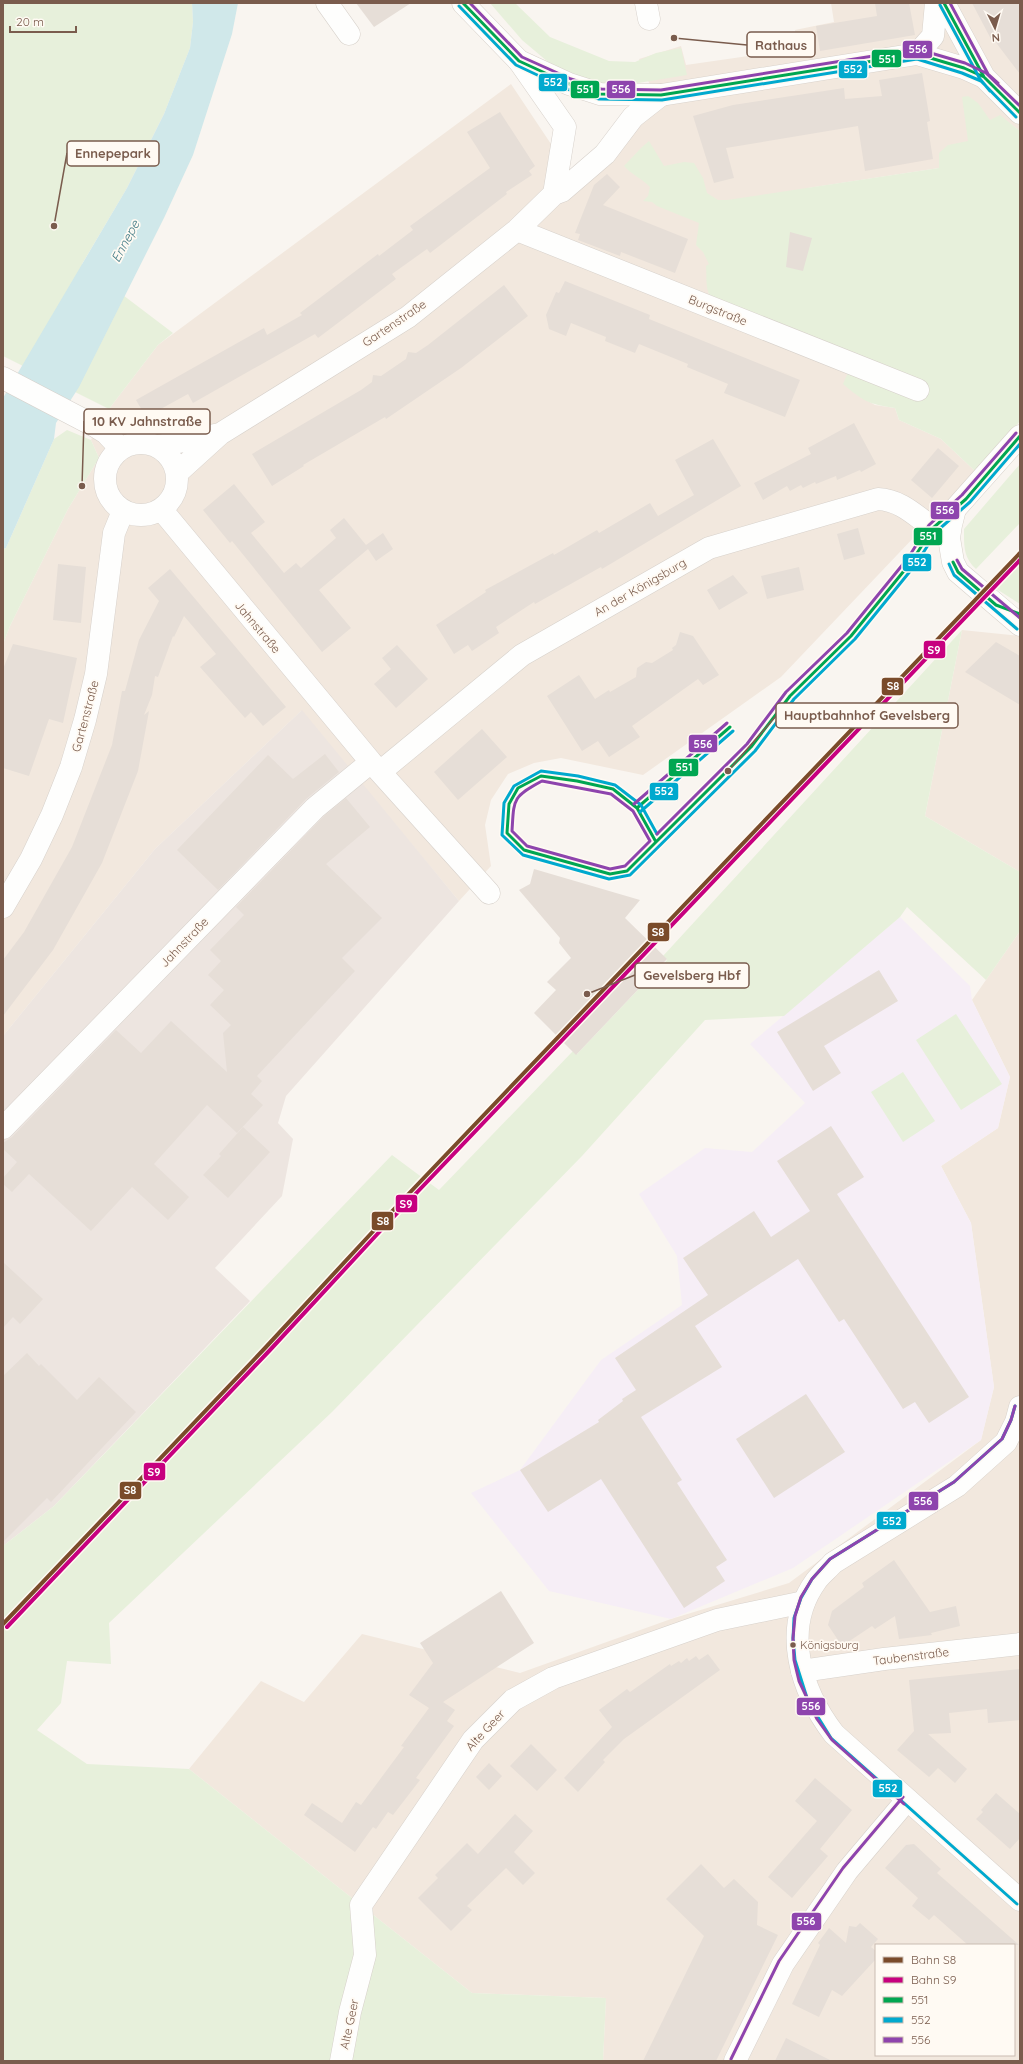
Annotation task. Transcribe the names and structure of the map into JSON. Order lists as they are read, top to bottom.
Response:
{
  "streets": {
    "street": [
      "Burgstraße",
      "Gartenstraße",
      "An der Königsburg",
      "Jahnstraße",
      "Taubenstraße",
      "Alte Geer"
    ]
  },
  "crossings": [
    ["Burgstraße", "Gartenstraße"],
    ["Gartenstraße", "Jahnstraße"],
    ["An der Königsburg", "Jahnstraße"]
  ],
  "water": ["Ennepe"],
  "places": [
    "Rathaus",
    "Ennepepark",
    "10 KV Jahnstraße",
    "Hauptbahnhof Gevelsberg",
    "Gevelsberg Hbf",
    "Königsburg"
  ],
  "lines": [
    "transit line 551",
    "transit line 556",
    "transit line 552",
    "rail line S8",
    "rail line S9"
  ],
  "legend": [
    "Bahn S8",
    "Bahn S9",
    "551",
    "552",
    "556"
  ],
  "scale_bar": "20 m",
  "north": "bottom"
}
